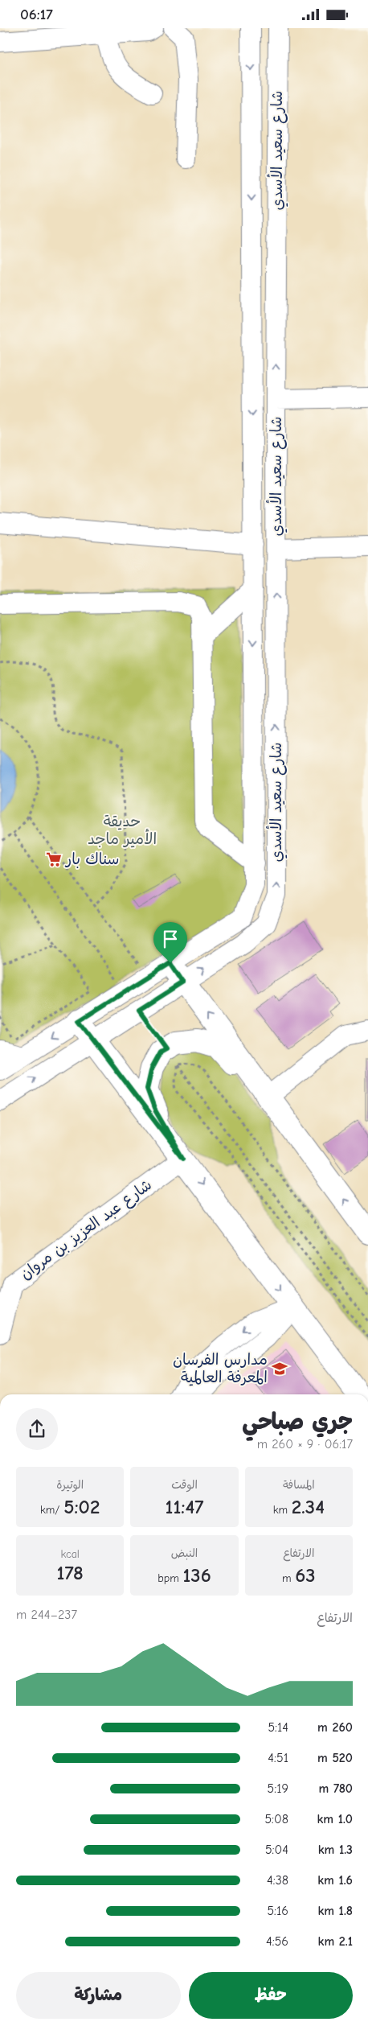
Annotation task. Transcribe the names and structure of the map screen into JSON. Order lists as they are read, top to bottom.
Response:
{
  "streets": {
    "street": ["شارع سعيد الأسدي", "شارع عبد العزيز بن مروان"]
  },
  "parks": ["حديقة الأمير ماجد"],
  "places": {
    "supermarket": ["سناك بار"],
    "school or university": ["مدارس الفرسان المعرفة العالمية"]
  },
  "page": {
    "status": "06:17",
    "heading": ["جري صباحي", "06:17 · 9 × 260 m"],
    "stats": [
      ["المسافة", "2.34 km"],
      ["الوقت", "11:47"],
      ["الوتيرة", "5:02 /km"],
      ["الارتفاع", "63 m"],
      ["النبض", "136 bpm"],
      ["kcal", "178"]
    ],
    "chart": ["الارتفاع", "237–244 m"],
    "list": [
      {
        "name": "260 m",
        "note": "5:14"
      },
      {
        "name": "520 m",
        "note": "4:51"
      },
      {
        "name": "780 m",
        "note": "5:19"
      },
      {
        "name": "1.0 km",
        "note": "5:08"
      },
      {
        "name": "1.3 km",
        "note": "5:04"
      },
      {
        "name": "1.6 km",
        "note": "4:38"
      },
      {
        "name": "1.8 km",
        "note": "5:16"
      },
      {
        "name": "2.1 km",
        "note": "4:56"
      }
    ],
    "buttons": ["حفظ", "مشاركة"]
  }
}
